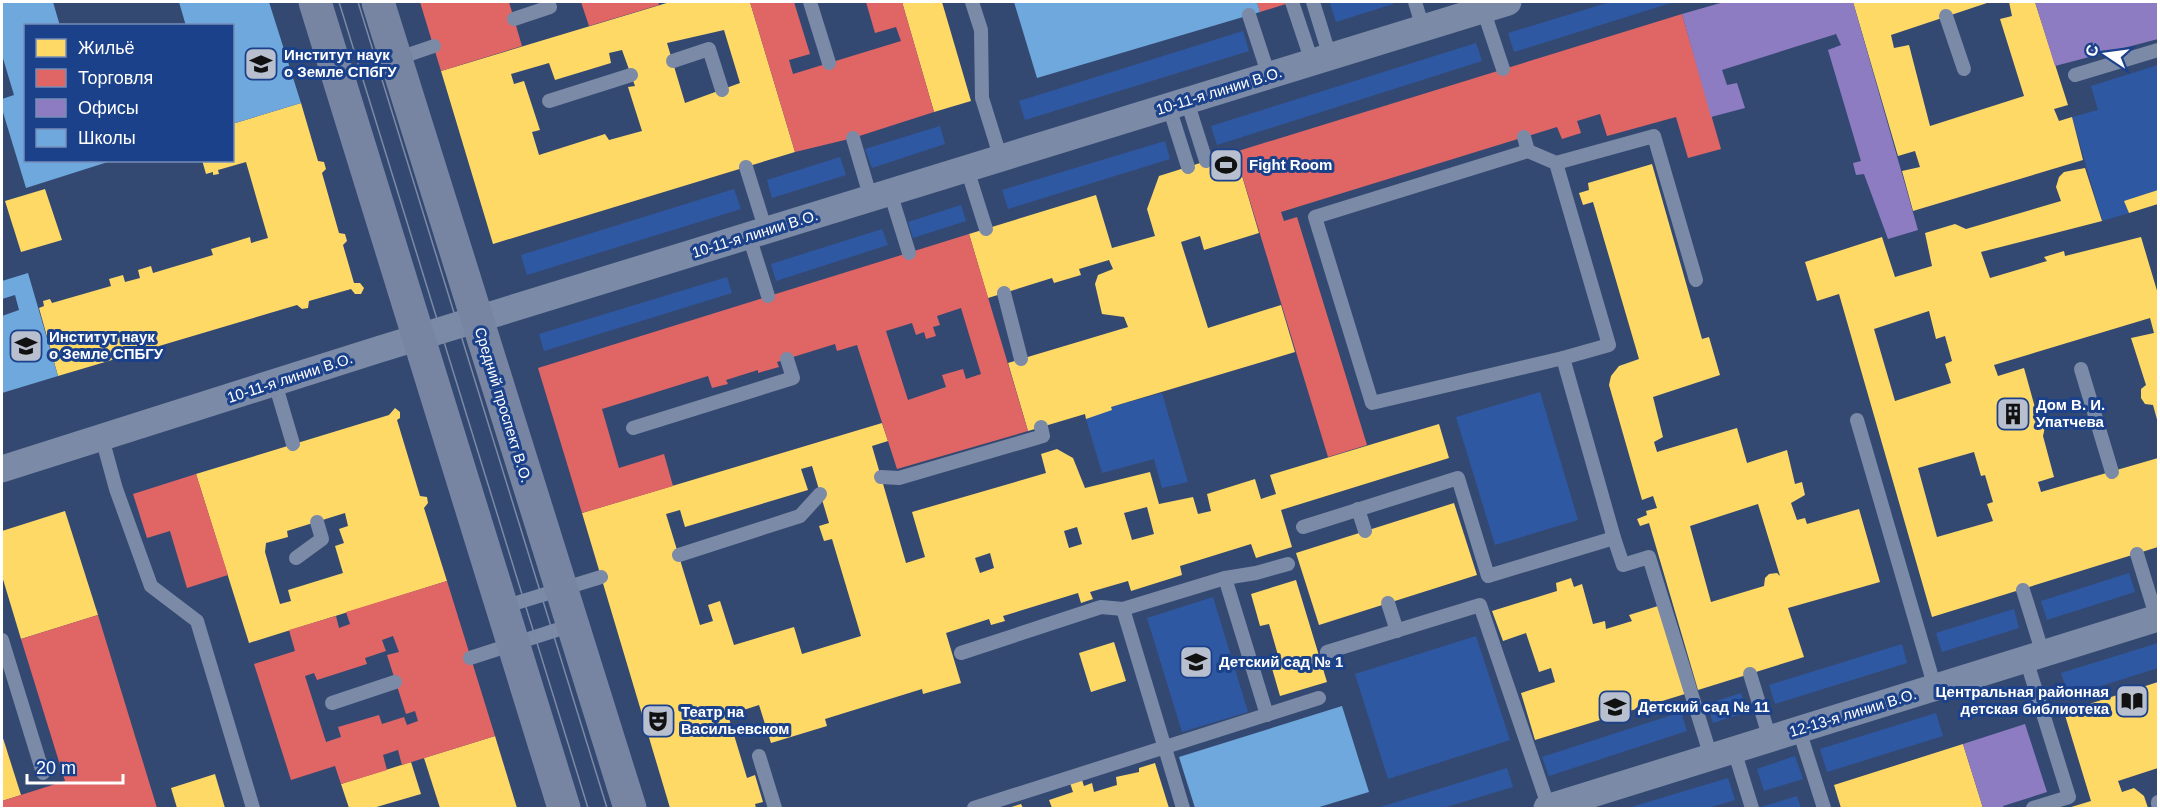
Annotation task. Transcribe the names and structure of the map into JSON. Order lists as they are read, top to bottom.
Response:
{
  "streets": {
    "main road": ["Средний проспект В.О."],
    "street": ["10-11-я линии В.О.", "12-13-я линии В.О."]
  },
  "crossings": [
    ["10-11-я линии В.О.", "Средний проспект В.О."]
  ],
  "places": {
    "school or university": [
      "Институт наук о Земле СПбГУ",
      "Институт наук о Земле СПБГУ",
      "Детский сад № 1",
      "Детский сад № 11"
    ],
    "sports": ["Fight Room"],
    "building": ["Дом В. И. Упатчева"],
    "library": ["Центральная районная детская библиотека"],
    "theatre": ["Театр на Васильевском"]
  },
  "legend": [
    "Жильё",
    "Торговля",
    "Офисы",
    "Школы"
  ],
  "scale_bar": "20 m",
  "north": "left"
}
